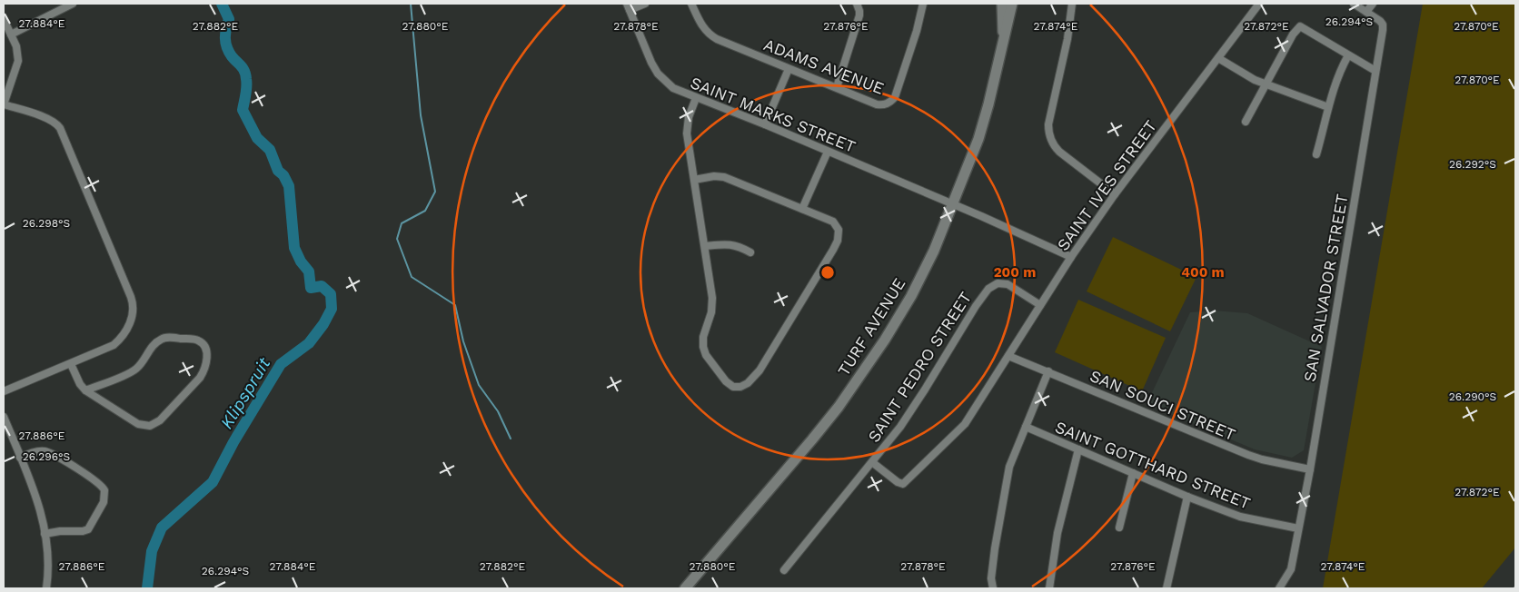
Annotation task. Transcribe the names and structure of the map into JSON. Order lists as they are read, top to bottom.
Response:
{
  "streets": {
    "main road": ["TURF AVENUE"],
    "street": [
      "ADAMS AVENUE",
      "SAINT MARKS STREET",
      "SAINT IVES STREET",
      "SAN SALVADOR STREET",
      "SAINT PEDRO STREET",
      "SAN SOUCI STREET",
      "SAINT GOTTHARD STREET"
    ]
  },
  "crossings": [
    ["SAINT MARKS STREET", "SAINT IVES STREET"],
    ["SAINT MARKS STREET", "TURF AVENUE"],
    ["SAINT IVES STREET", "SAINT PEDRO STREET"],
    ["SAINT IVES STREET", "SAN SOUCI STREET"],
    ["SAN SALVADOR STREET", "SAN SOUCI STREET"],
    ["SAN SALVADOR STREET", "SAINT GOTTHARD STREET"]
  ],
  "water": ["Klipspruit"],
  "coordinates": [
    "26.294°S",
    "27.884°E",
    "27.870°E",
    "27.882°E",
    "27.880°E",
    "27.878°E",
    "27.876°E",
    "27.874°E",
    "27.872°E",
    "26.292°S",
    "26.298°S",
    "26.290°S",
    "27.886°E",
    "26.296°S"
  ],
  "rings": ["200 m", "400 m"]
}
